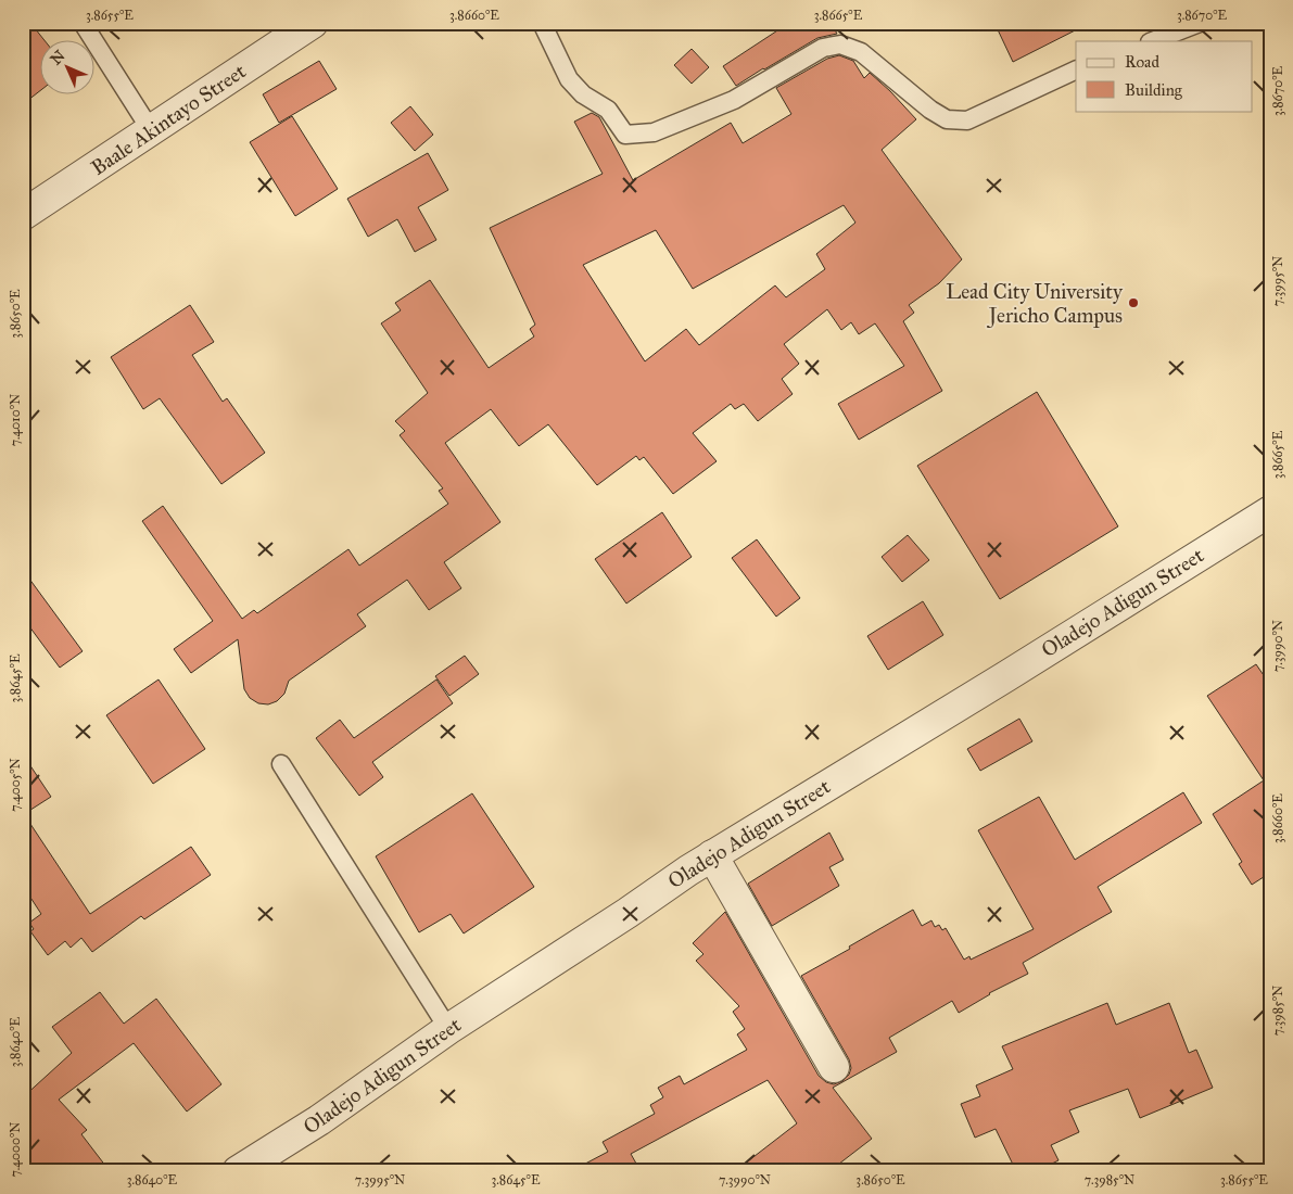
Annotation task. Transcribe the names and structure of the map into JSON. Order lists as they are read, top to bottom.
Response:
{
  "streets": {
    "street": ["Baale Akintayo Street", "Oladejo Adigun Street"]
  },
  "places": ["Lead City University Jericho Campus"],
  "legend": ["Road", "Building"],
  "north": "top left",
  "coordinates": [
    "3.8655°E",
    "3.8660°E",
    "3.8665°E",
    "3.8670°E",
    "7.3995°N",
    "3.8650°E",
    "7.4010°N",
    "7.3990°N",
    "3.8645°E",
    "7.4005°N",
    "7.3985°N",
    "3.8640°E",
    "7.4000°N"
  ]
}
